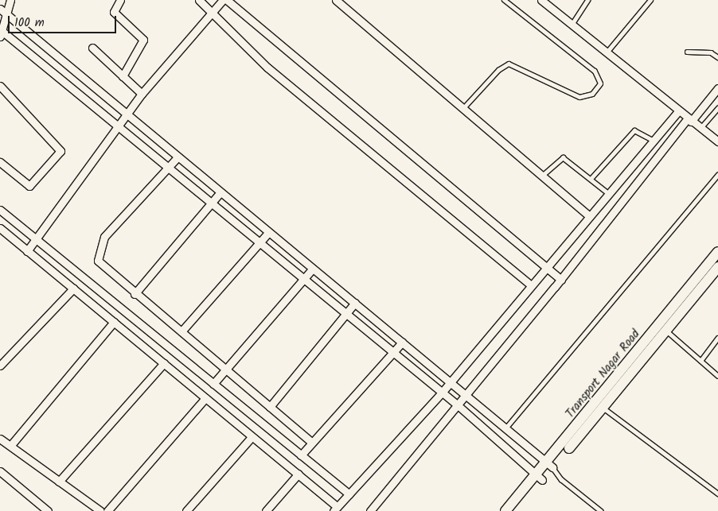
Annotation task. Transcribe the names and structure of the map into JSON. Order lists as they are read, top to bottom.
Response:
{
  "streets": {
    "main road": ["Transport Nagar Road"]
  },
  "scale_bar": "100 m"
}
